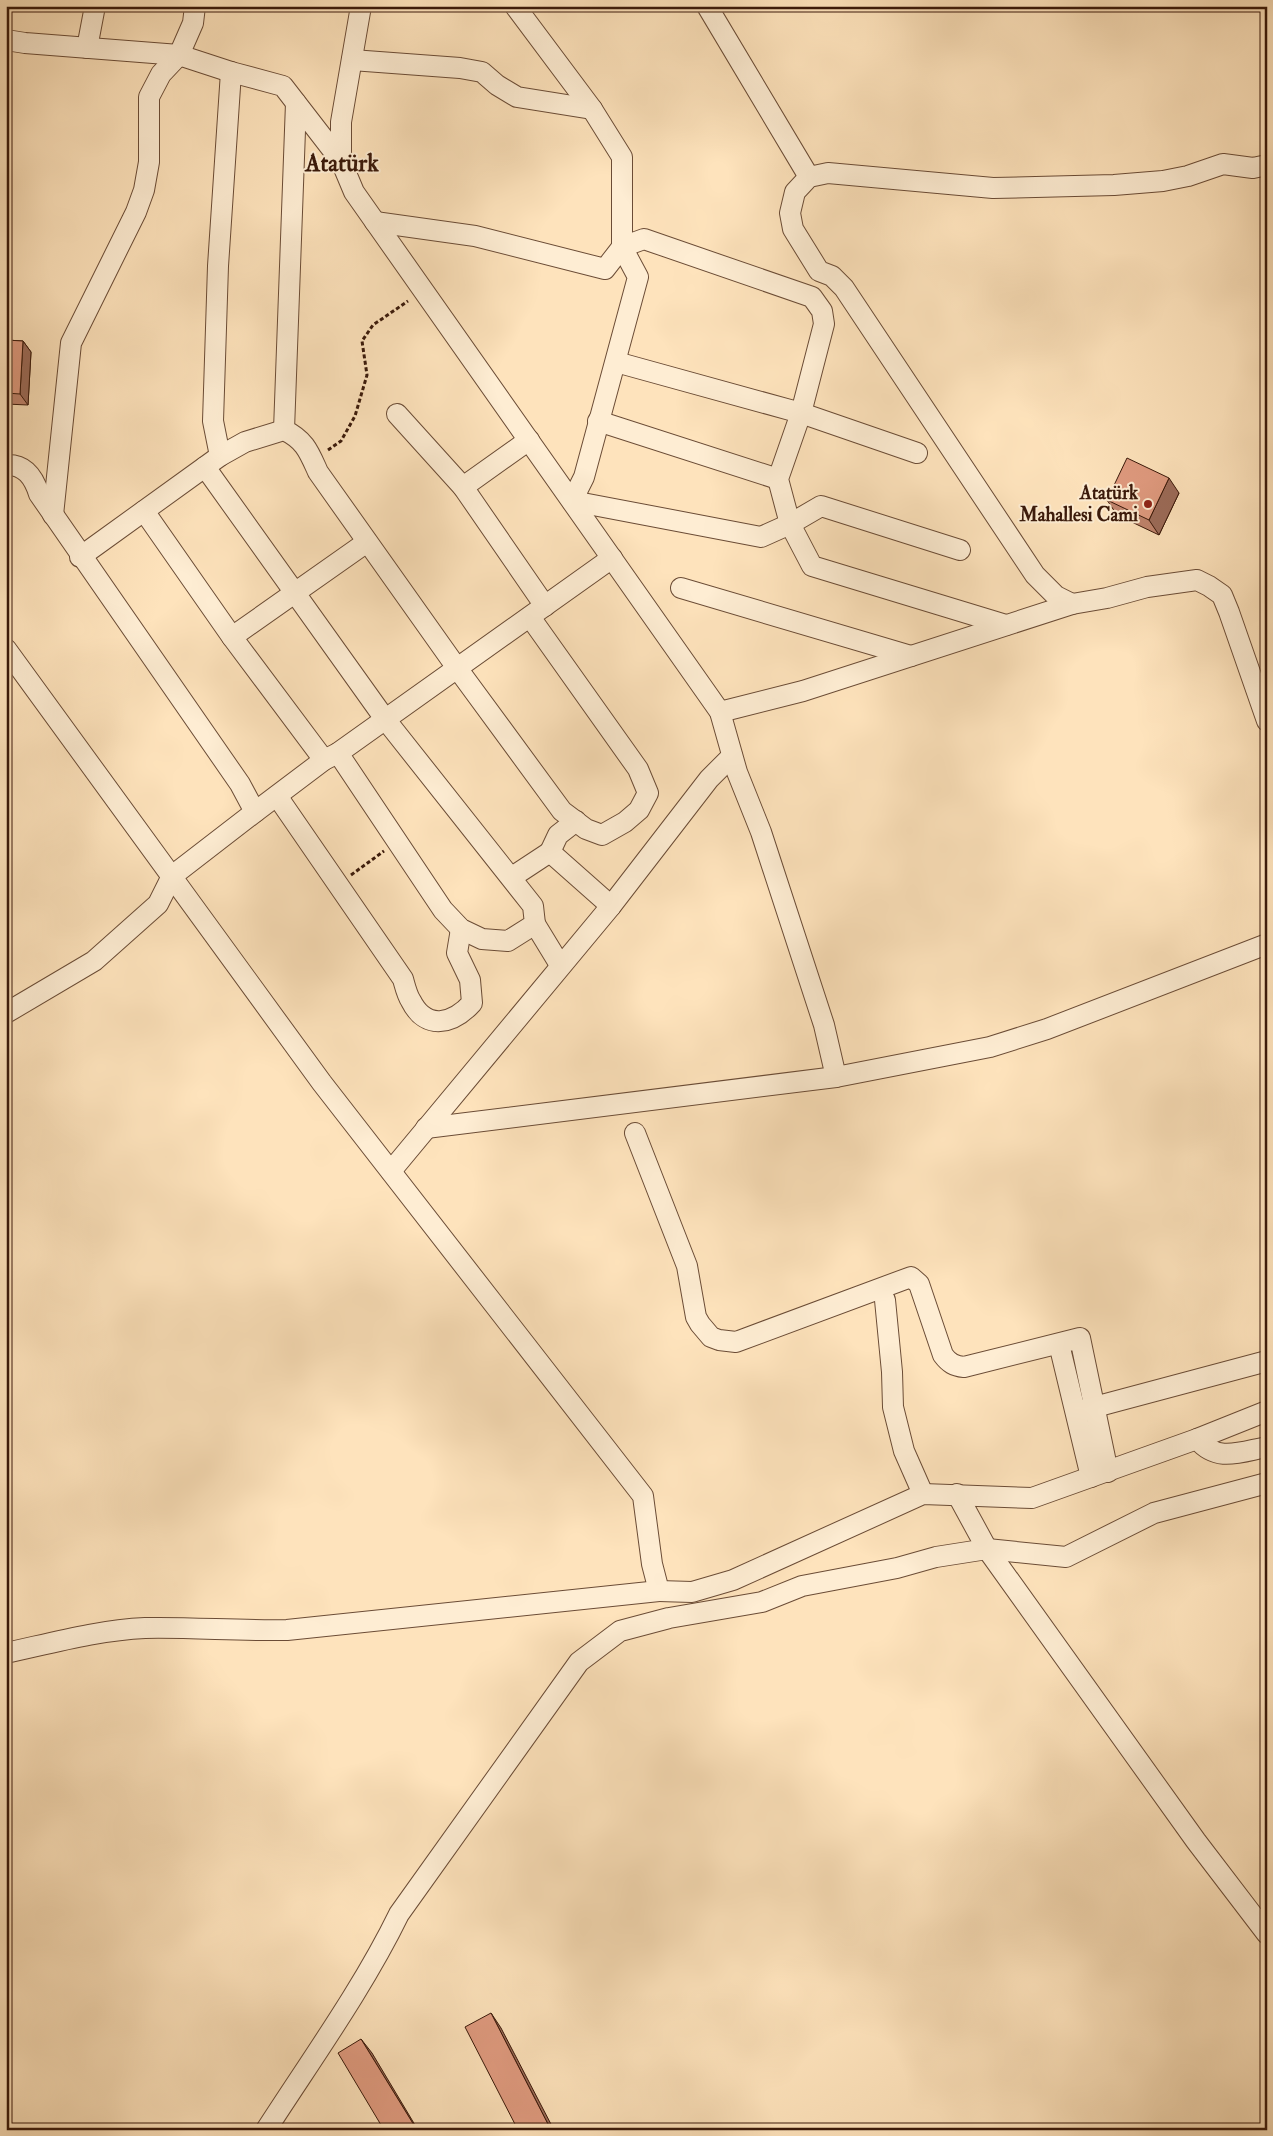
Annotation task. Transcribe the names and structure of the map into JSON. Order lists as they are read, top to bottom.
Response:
{
  "districts": ["Atatürk"],
  "places": ["Atatürk Mahallesi Cami"]
}
